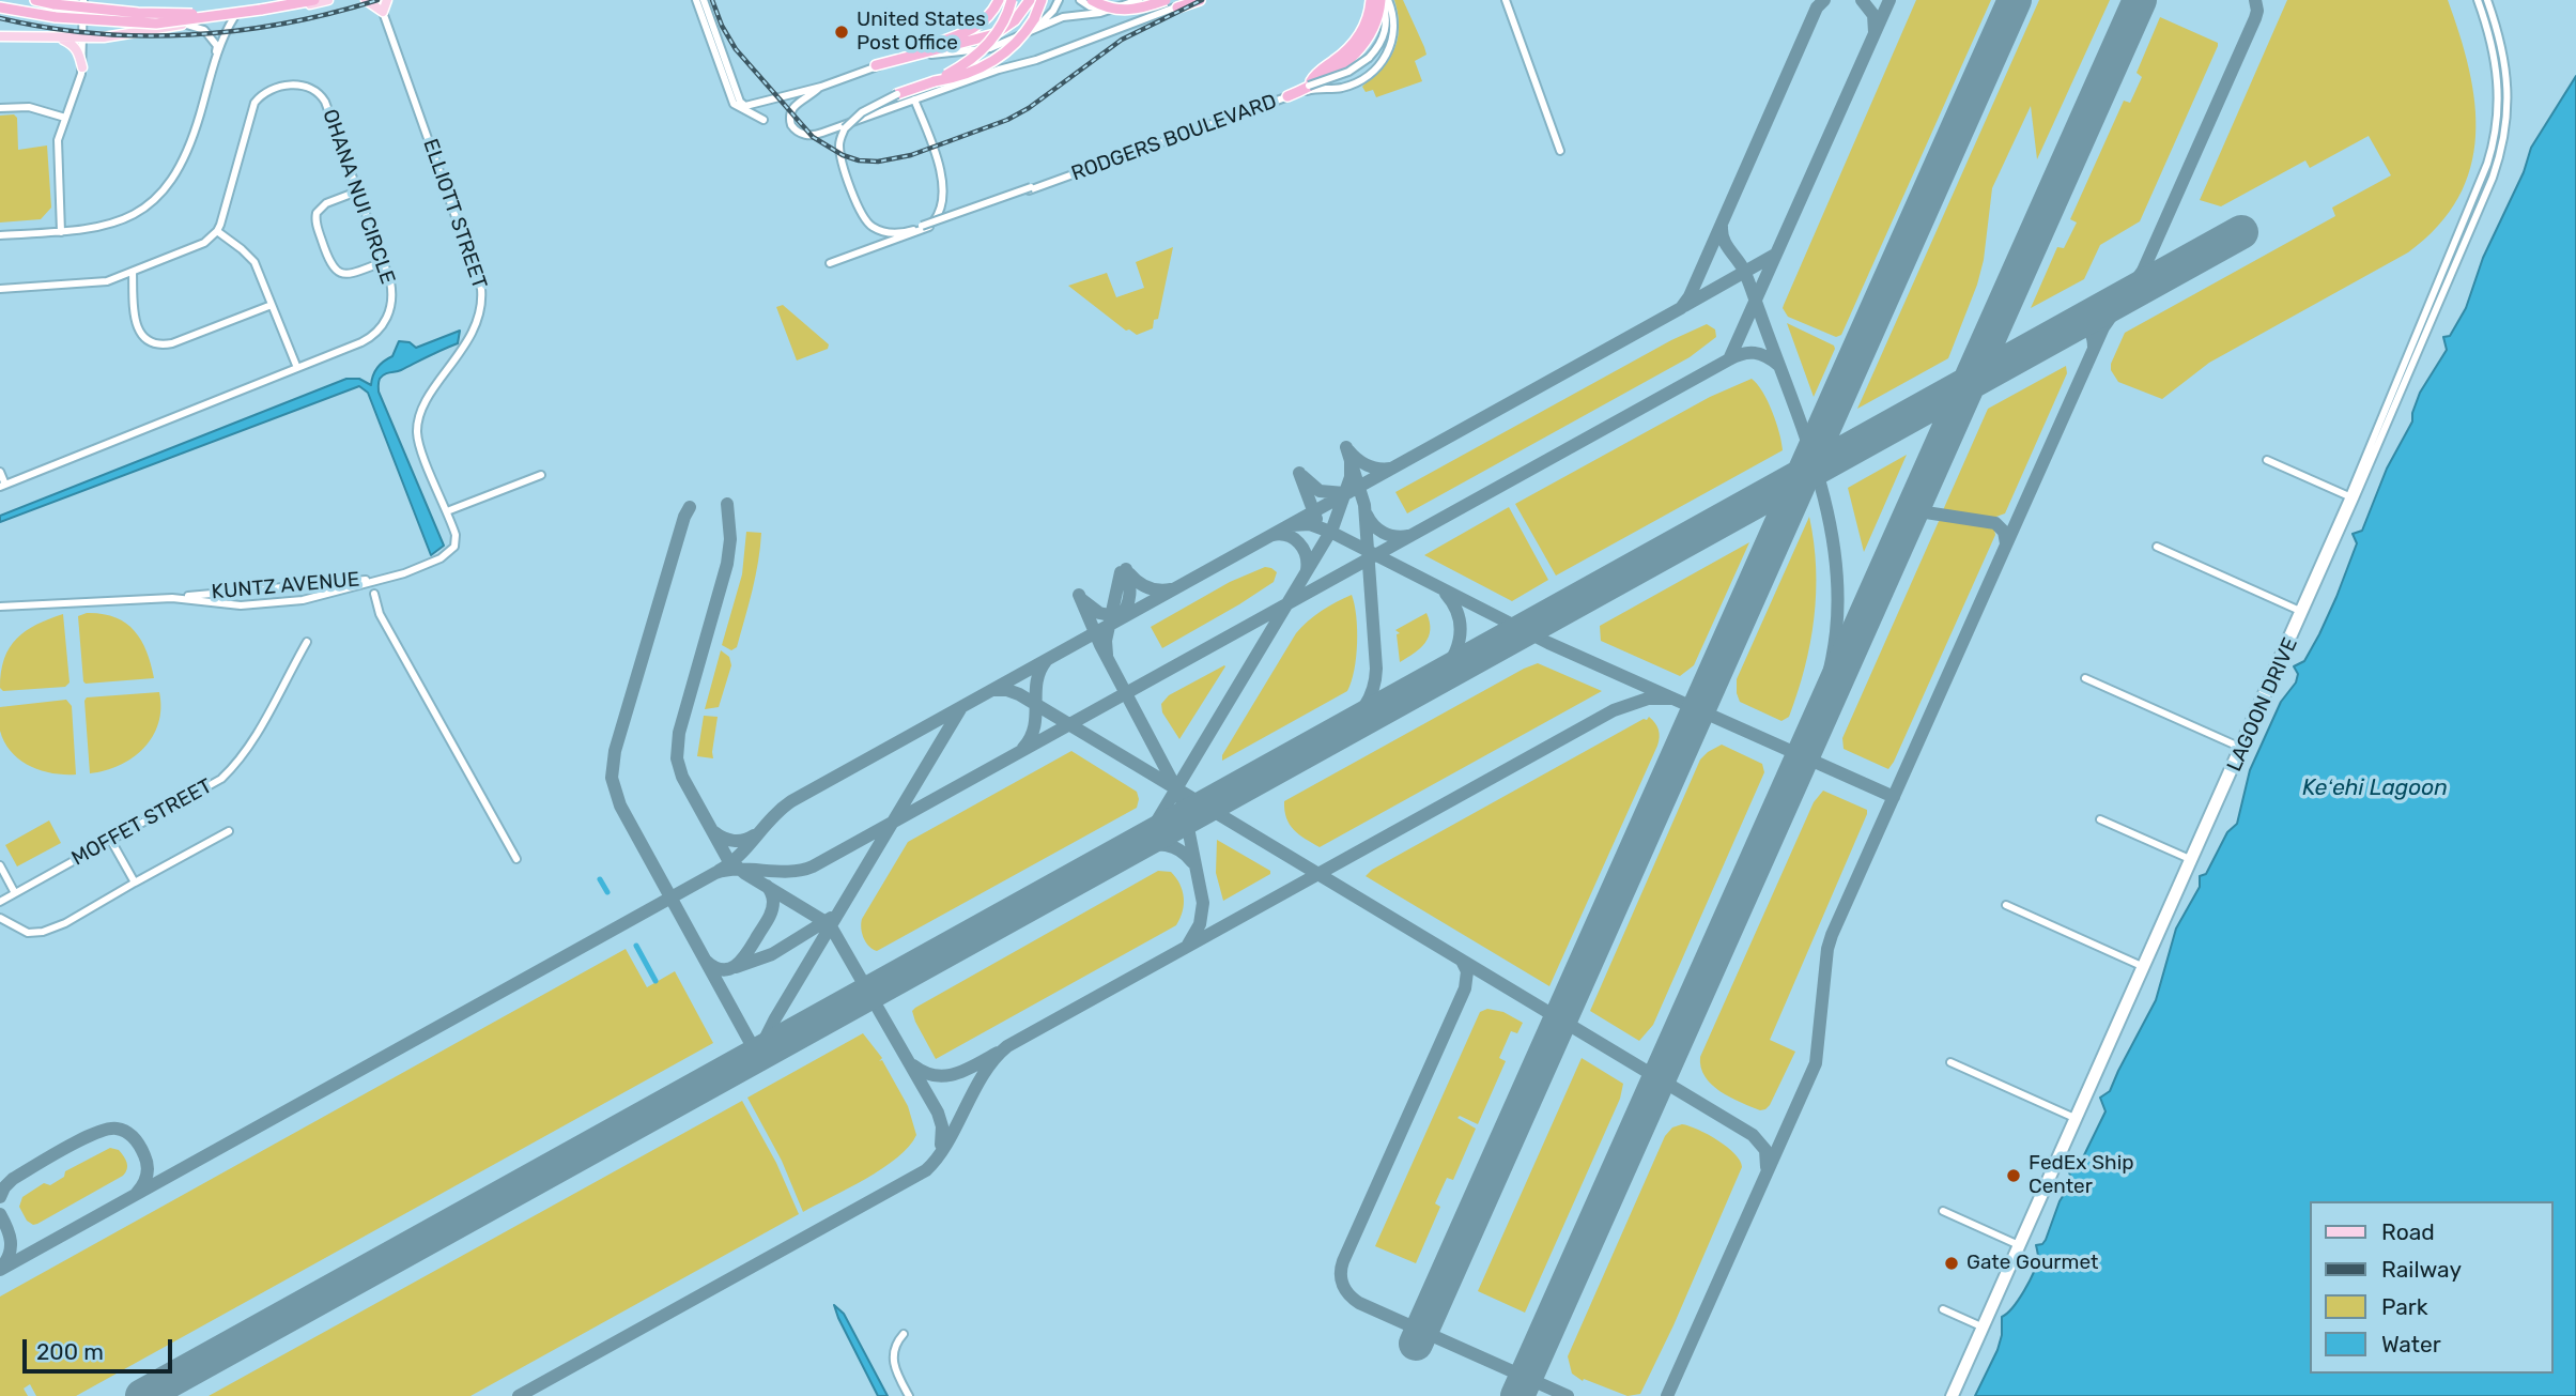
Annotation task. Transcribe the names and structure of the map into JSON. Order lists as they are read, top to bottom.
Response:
{
  "streets": {
    "street": [
      "RODGERS BOULEVARD",
      "OHANA NUI CIRCLE",
      "ELLIOTT STREET",
      "KUNTZ AVENUE",
      "LAGOON DRIVE",
      "MOFFET STREET"
    ]
  },
  "crossings": [
    ["ELLIOTT STREET", "KUNTZ AVENUE"]
  ],
  "water": ["Keʻehi Lagoon"],
  "places": ["United States Post Office", "FedEx Ship Center", "Gate Gourmet"],
  "legend": [
    "Road",
    "Railway",
    "Park",
    "Water"
  ],
  "scale_bar": "200 m"
}
